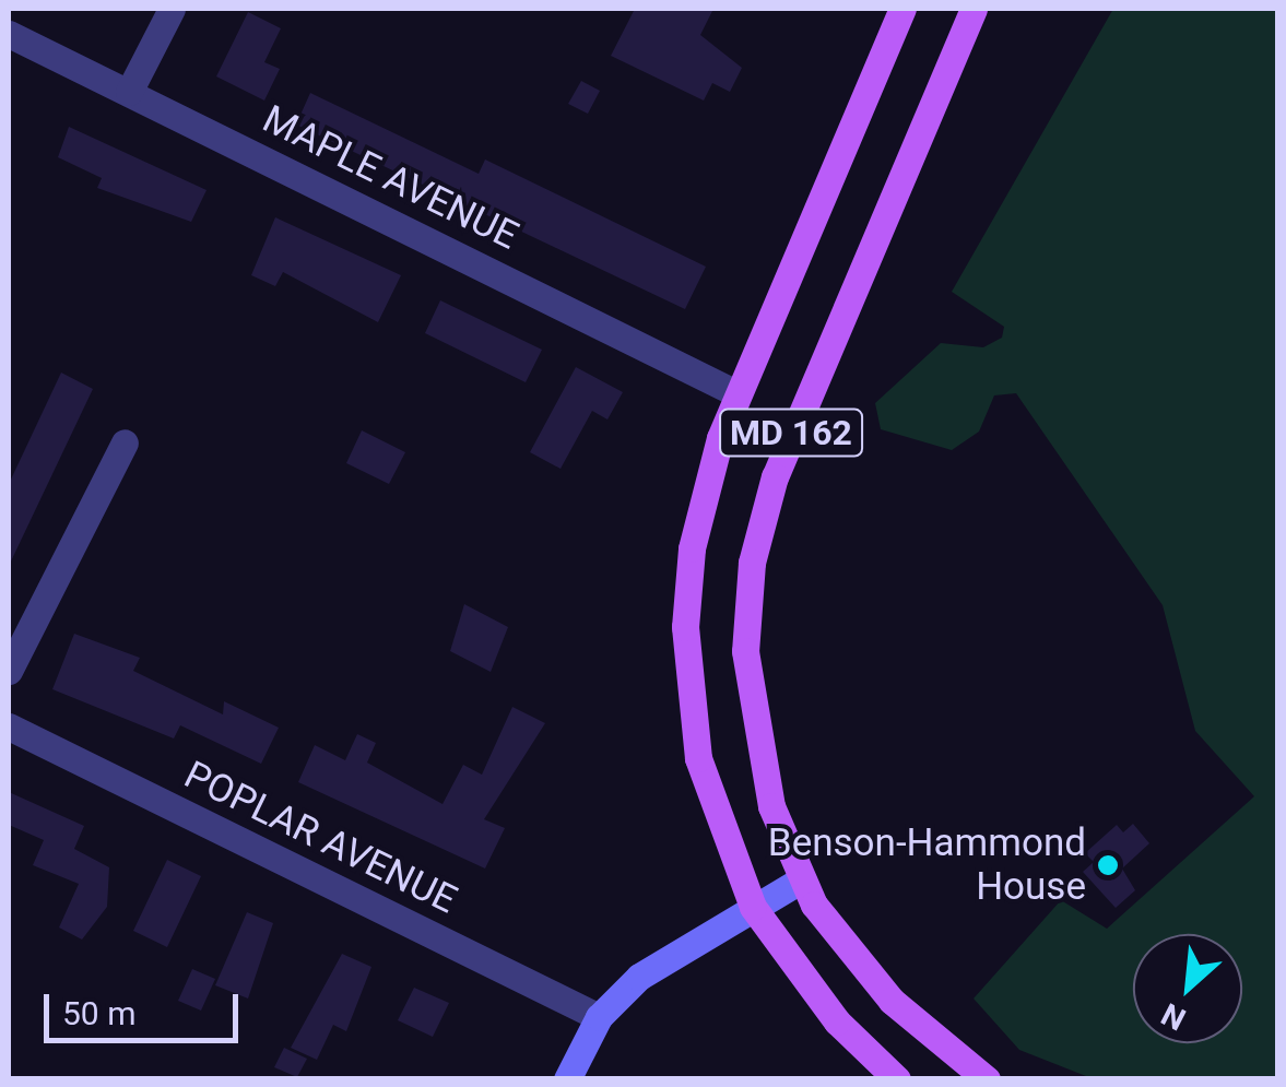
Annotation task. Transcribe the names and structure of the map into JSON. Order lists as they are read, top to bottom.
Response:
{
  "streets": {
    "main road": ["MD 162"],
    "street": ["MAPLE AVENUE", "POPLAR AVENUE"]
  },
  "crossings": [
    ["MAPLE AVENUE", "MD 162"]
  ],
  "places": ["Benson-Hammond House"],
  "scale_bar": "50 m",
  "north": "bottom left"
}
